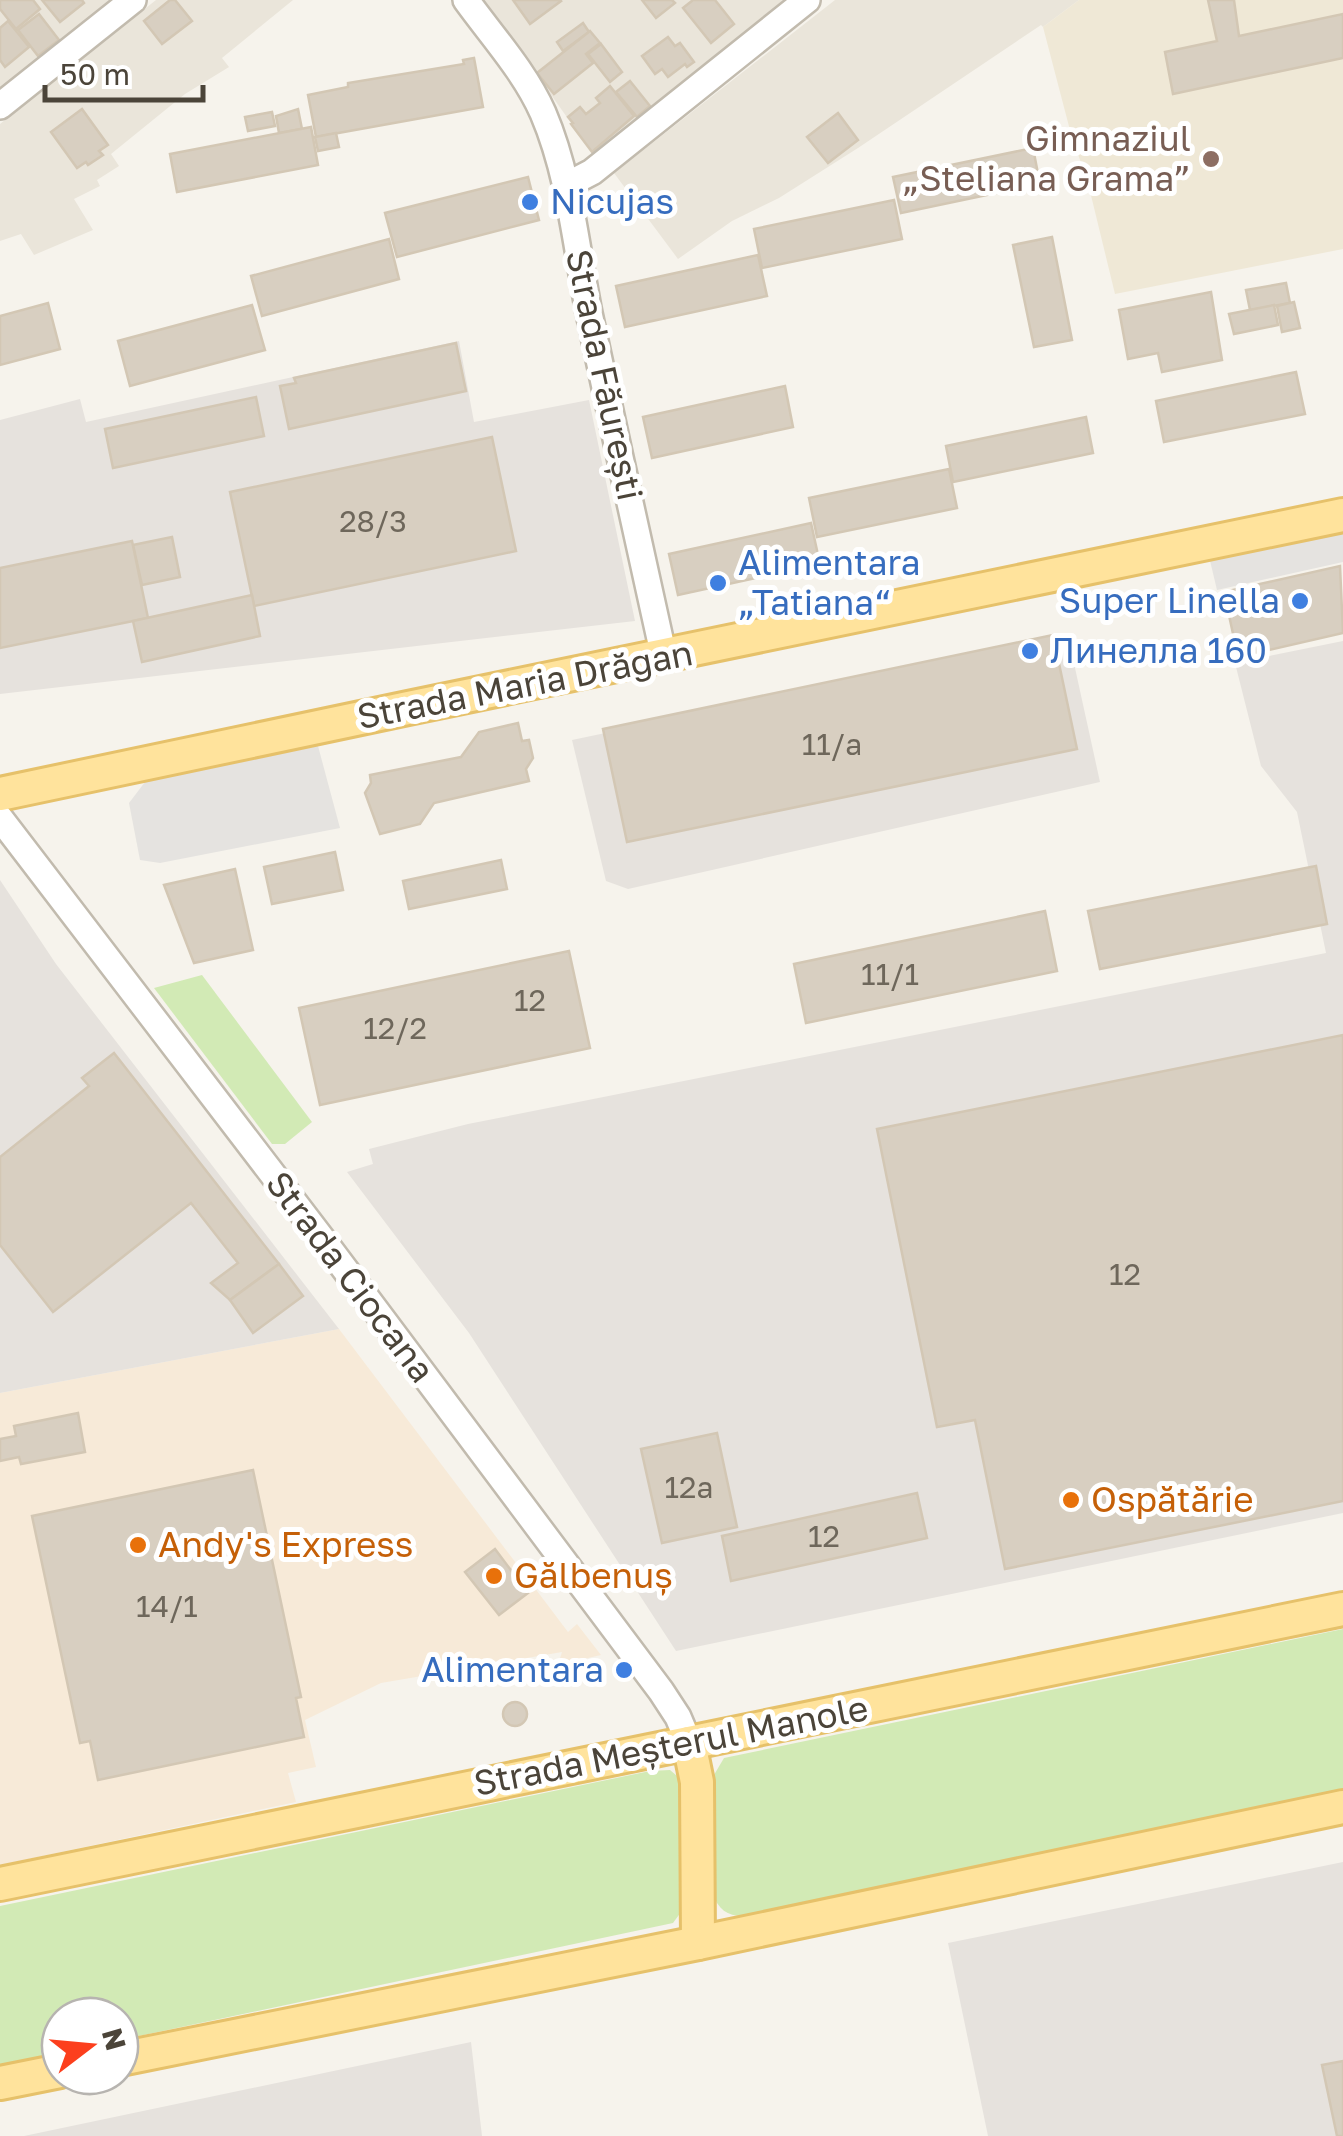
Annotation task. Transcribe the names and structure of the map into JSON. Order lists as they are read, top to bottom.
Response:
{
  "streets": {
    "main road": ["Strada Maria Drăgan", "Strada Meșterul Manole"],
    "street": ["Strada Făurești", "Strada Ciocana"]
  },
  "crossings": [
    ["Strada Făurești", "Strada Maria Drăgan"],
    ["Strada Ciocana", "Strada Meșterul Manole"]
  ],
  "places": [
    "Gimnaziul „Steliana Grama”",
    "Nicujas",
    "Alimentara „Tatiana“",
    "Super Linella",
    "Линелла 160",
    "Ospătărie",
    "Andy's Express",
    "Gălbenuș",
    "Alimentara"
  ],
  "house_numbers": [
    "28/3",
    "11/a",
    "11/1",
    "12",
    "12/2",
    "12",
    "12a",
    "12",
    "14/1"
  ],
  "scale_bar": "50 m",
  "north": "right"
}
